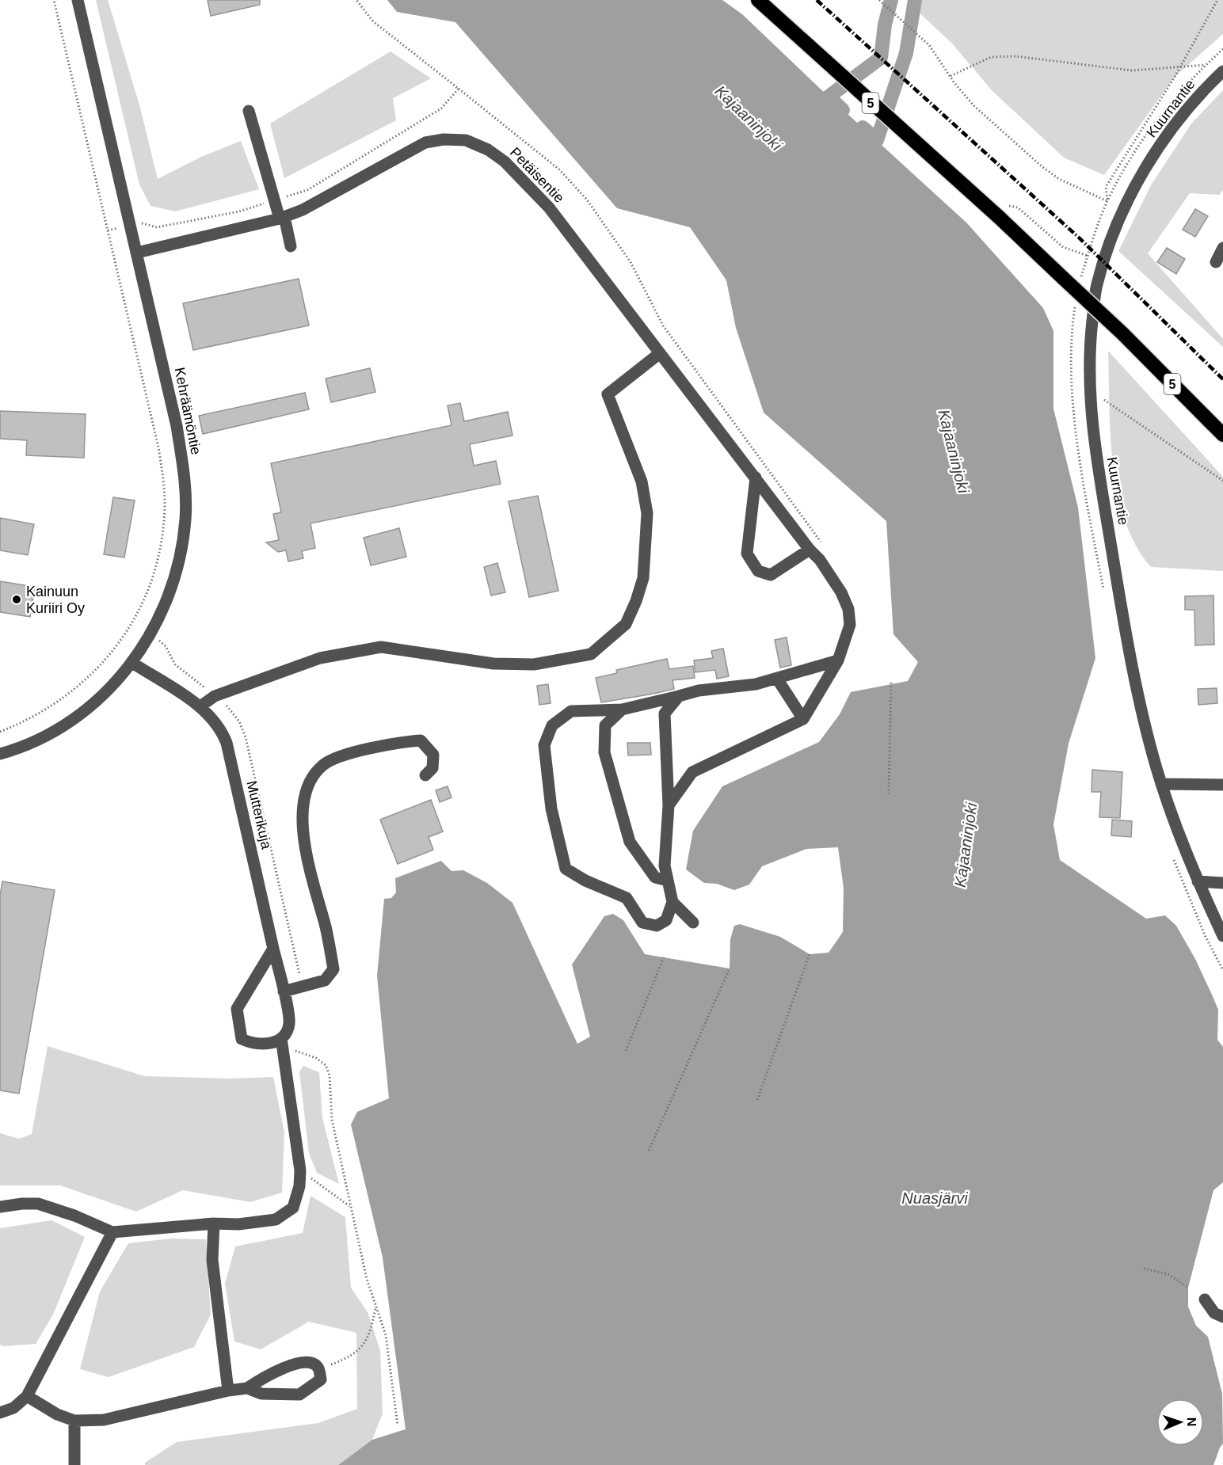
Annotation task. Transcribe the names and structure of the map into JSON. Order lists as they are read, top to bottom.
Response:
{
  "streets": {
    "highway": ["5"],
    "street": [
      "Kuurnantie",
      "Petäisentie",
      "Kehräämöntie",
      "Mutterikuja"
    ]
  },
  "crossings": [
    ["Petäisentie", "Kehräämöntie"],
    ["Kehräämöntie", "Mutterikuja"]
  ],
  "water": ["Kajaaninjoki", "Nuasjärvi"],
  "places": ["Kainuun Kuriiri Oy"],
  "north": "right"
}
